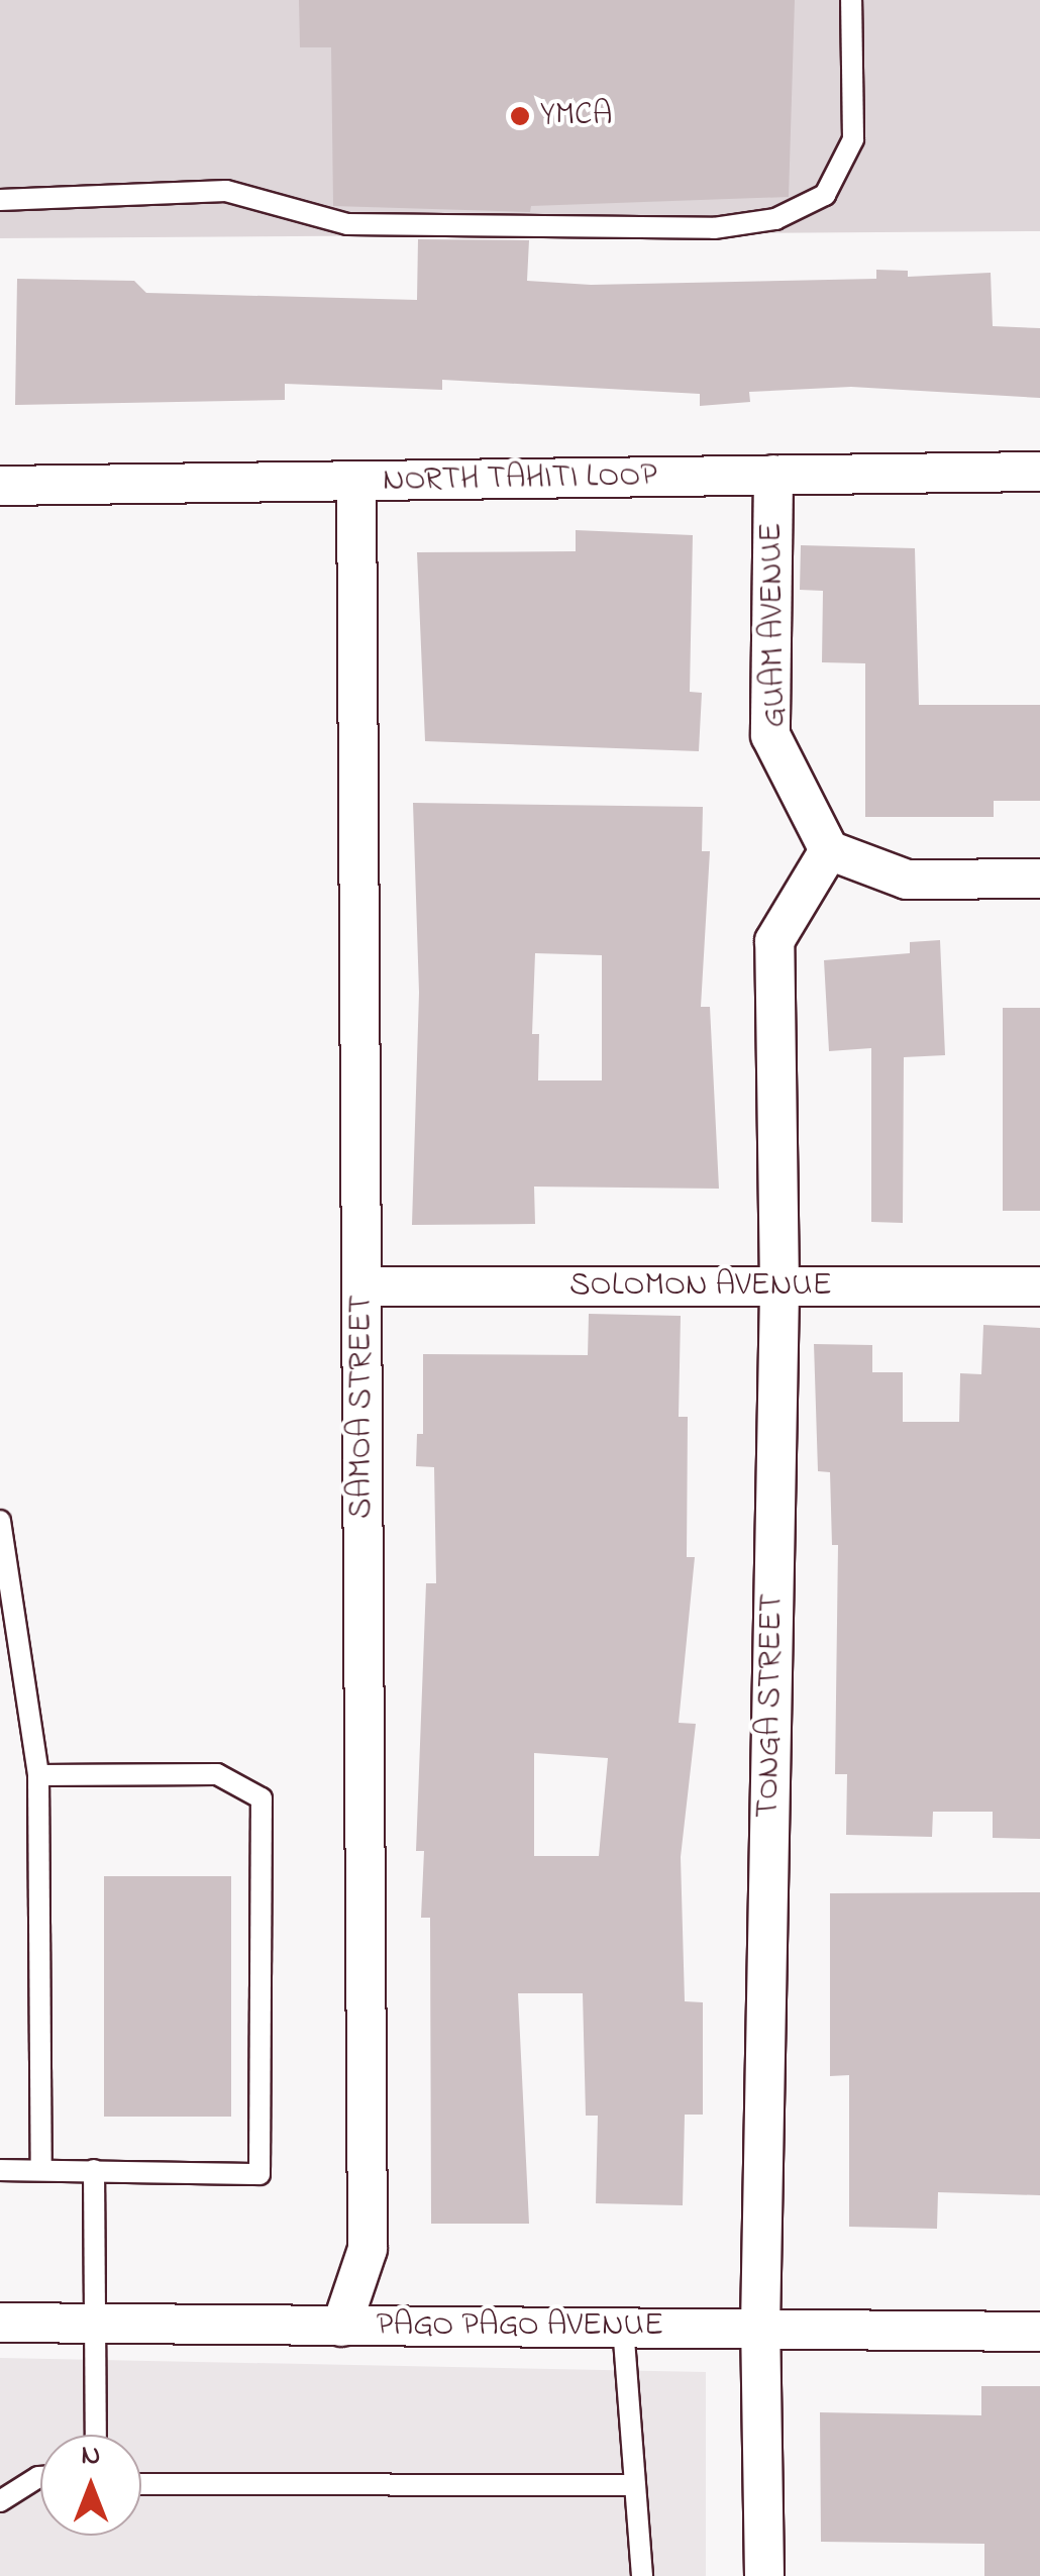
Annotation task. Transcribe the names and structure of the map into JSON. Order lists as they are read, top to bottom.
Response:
{
  "streets": {
    "street": [
      "NORTH TAHITI LOOP",
      "GUAM AVENUE",
      "SOLOMON AVENUE",
      "SAMOA STREET",
      "TONGA STREET",
      "PAGO PAGO AVENUE"
    ]
  },
  "crossings": [
    ["NORTH TAHITI LOOP", "GUAM AVENUE"],
    ["NORTH TAHITI LOOP", "SAMOA STREET"],
    ["GUAM AVENUE", "TONGA STREET"],
    ["SOLOMON AVENUE", "SAMOA STREET"],
    ["SOLOMON AVENUE", "TONGA STREET"],
    ["SAMOA STREET", "PAGO PAGO AVENUE"],
    ["TONGA STREET", "PAGO PAGO AVENUE"]
  ],
  "places": ["YMCA"],
  "north": "top"
}
